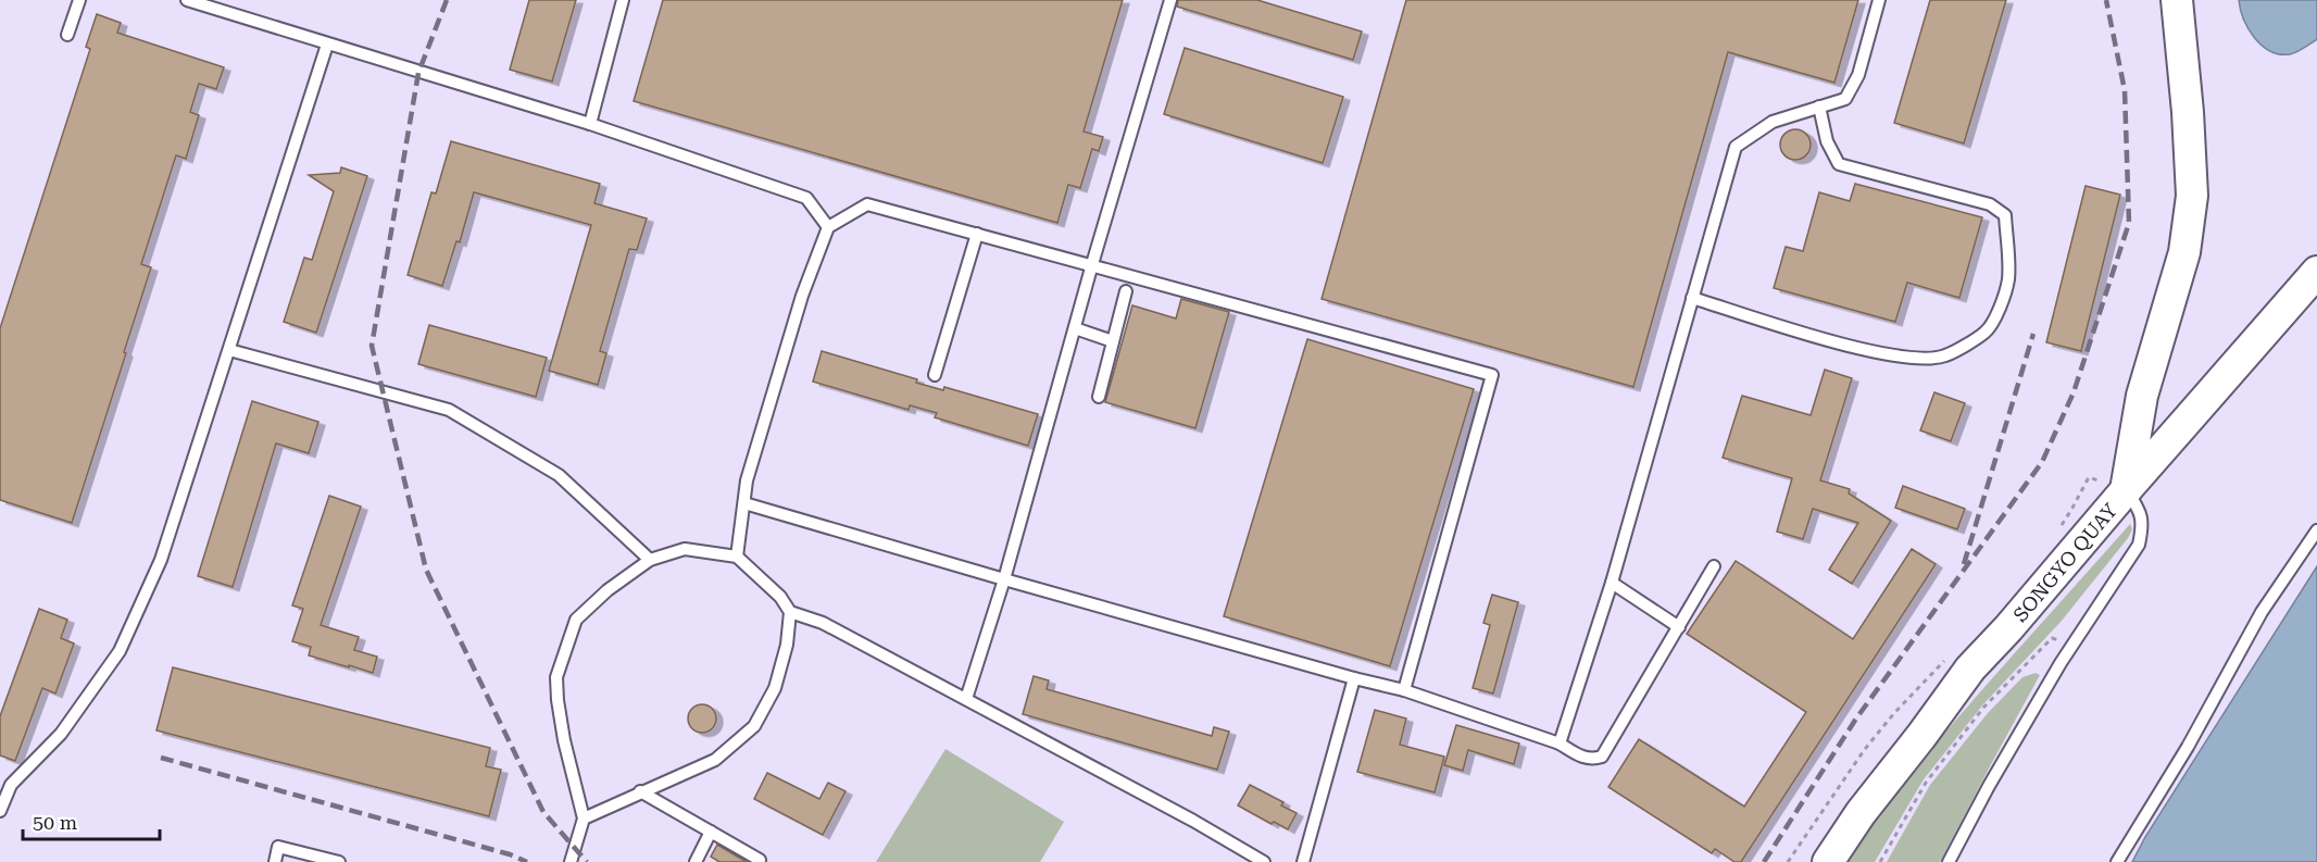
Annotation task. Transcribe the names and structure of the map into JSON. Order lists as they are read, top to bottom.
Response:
{
  "streets": {
    "main road": ["SONGYO QUAY"]
  },
  "scale_bar": "50 m"
}
